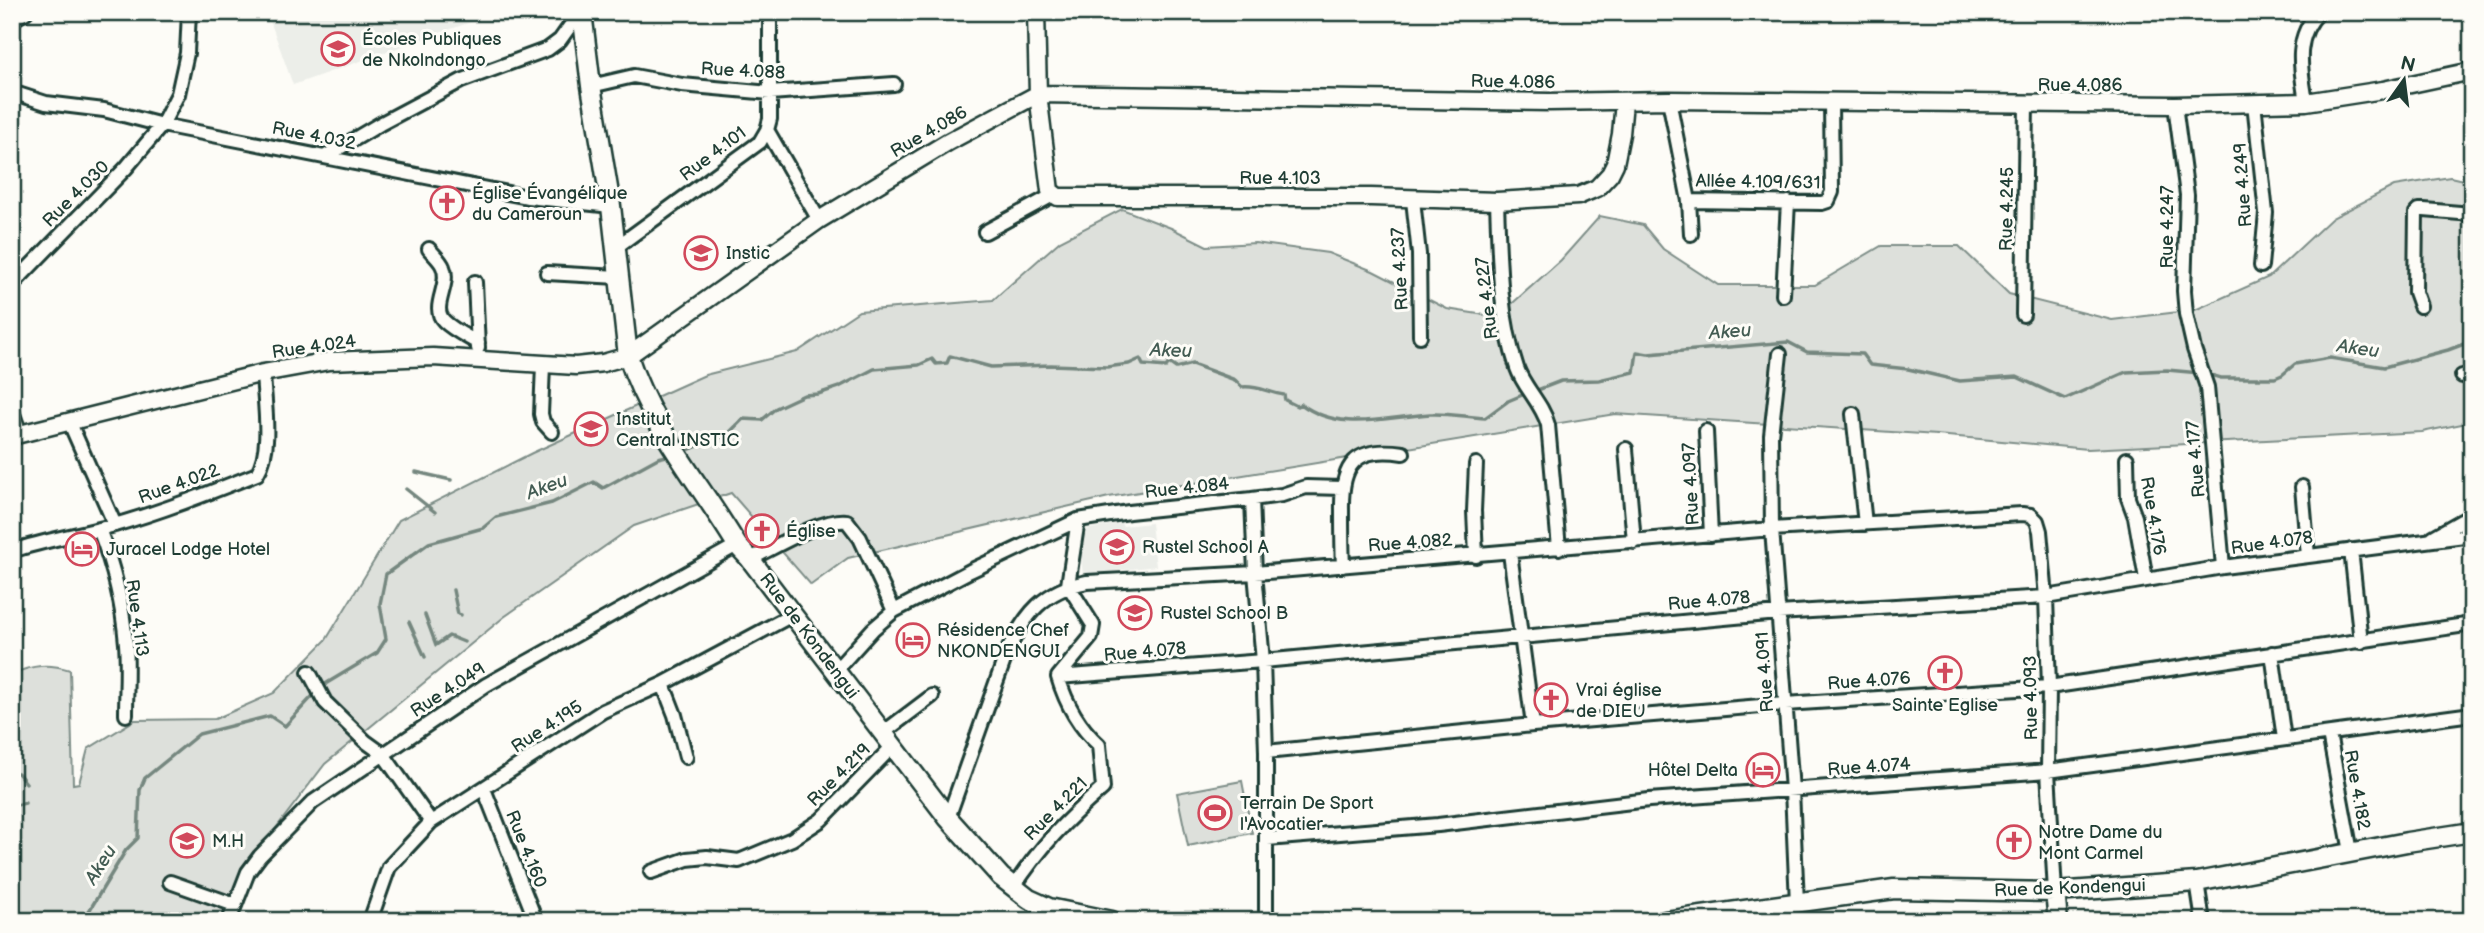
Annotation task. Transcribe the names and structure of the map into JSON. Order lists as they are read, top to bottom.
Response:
{
  "streets": {
    "main road": ["Rue de Kondengui"],
    "street": [
      "Rue 4.088",
      "Rue 4.086",
      "Rue 4.032",
      "Rue 4.101",
      "Rue 4.103",
      "Allée 4.109/631",
      "Rue 4.249",
      "Rue 4.030",
      "Rue 4.245",
      "Rue 4.247",
      "Rue 4.237",
      "Rue 4.227",
      "Rue 4.024",
      "Rue 4.177",
      "Rue 4.022",
      "Rue 4.097",
      "Rue 4.084",
      "Rue 4.176",
      "Rue 4.082",
      "Rue 4.078",
      "Rue 4.113",
      "Rue 4.091",
      "Rue 4.076",
      "Rue 4.049",
      "Rue 4.093",
      "Rue 4.195",
      "Rue 4.074",
      "Rue 4.219",
      "Rue 4.182",
      "Rue 4.221",
      "Rue 4.160"
    ]
  },
  "crossings": [
    ["Rue 4.088", "Rue 4.101"],
    ["Rue 4.088", "Rue de Kondengui"],
    ["Rue 4.086", "Rue 4.103"],
    ["Rue 4.086", "Allée 4.109/631"],
    ["Rue 4.086", "Rue 4.249"],
    ["Rue 4.086", "Rue 4.245"],
    ["Rue 4.086", "Rue 4.247"],
    ["Rue 4.086", "Rue 4.024"],
    ["Rue 4.086", "Rue de Kondengui"],
    ["Rue 4.032", "Rue 4.030"],
    ["Rue 4.032", "Rue de Kondengui"],
    ["Rue 4.101", "Rue de Kondengui"],
    ["Rue 4.103", "Rue 4.237"],
    ["Rue 4.103", "Rue 4.227"],
    ["Rue 4.247", "Rue 4.177"],
    ["Rue 4.227", "Rue 4.082"],
    ["Rue 4.024", "Rue 4.022"],
    ["Rue 4.024", "Rue de Kondengui"],
    ["Rue 4.177", "Rue 4.078"],
    ["Rue 4.022", "Rue 4.113"],
    ["Rue 4.097", "Rue 4.082"],
    ["Rue 4.084", "Rue 4.082"],
    ["Rue 4.084", "Rue 4.078"],
    ["Rue 4.084", "Rue de Kondengui"],
    ["Rue 4.084", "Rue 4.076"],
    ["Rue 4.084", "Rue 4.074"],
    ["Rue 4.176", "Rue 4.078"],
    ["Rue 4.082", "Rue 4.078"],
    ["Rue 4.082", "Rue de Kondengui"],
    ["Rue 4.082", "Rue 4.091"],
    ["Rue 4.082", "Rue 4.093"],
    ["Rue 4.078", "Rue 4.091"],
    ["Rue 4.078", "Rue 4.093"],
    ["Rue 4.078", "Rue 4.221"],
    ["Rue de Kondengui", "Rue 4.091"],
    ["Rue de Kondengui", "Rue 4.049"],
    ["Rue de Kondengui", "Rue 4.093"],
    ["Rue de Kondengui", "Rue 4.195"],
    ["Rue de Kondengui", "Rue 4.219"],
    ["Rue de Kondengui", "Rue 4.182"],
    ["Rue de Kondengui", "Rue 4.221"],
    ["Rue 4.091", "Rue 4.076"],
    ["Rue 4.091", "Rue 4.074"],
    ["Rue 4.076", "Rue 4.093"],
    ["Rue 4.093", "Rue 4.074"],
    ["Rue 4.195", "Rue 4.160"],
    ["Rue 4.074", "Rue 4.182"]
  ],
  "water": ["Akeu"],
  "places": {
    "school or university": [
      "Écoles Publiques de Nkolndongo",
      "Instic",
      "Institut Central INSTIC",
      "Rustel School A",
      "Rustel School B",
      "M.H"
    ],
    "church": [
      "Église Évangélique du Cameroun",
      "Église",
      "Sainte Eglise",
      "Vrai église de DIEU",
      "Notre Dame du Mont Carmel"
    ],
    "hotel": ["Juracel Lodge Hotel", "Résidence Chef NKONDENGUI", "Hôtel Delta"],
    "sports": ["Terrain De Sport l'Avocatier"]
  },
  "north": "top"
}
